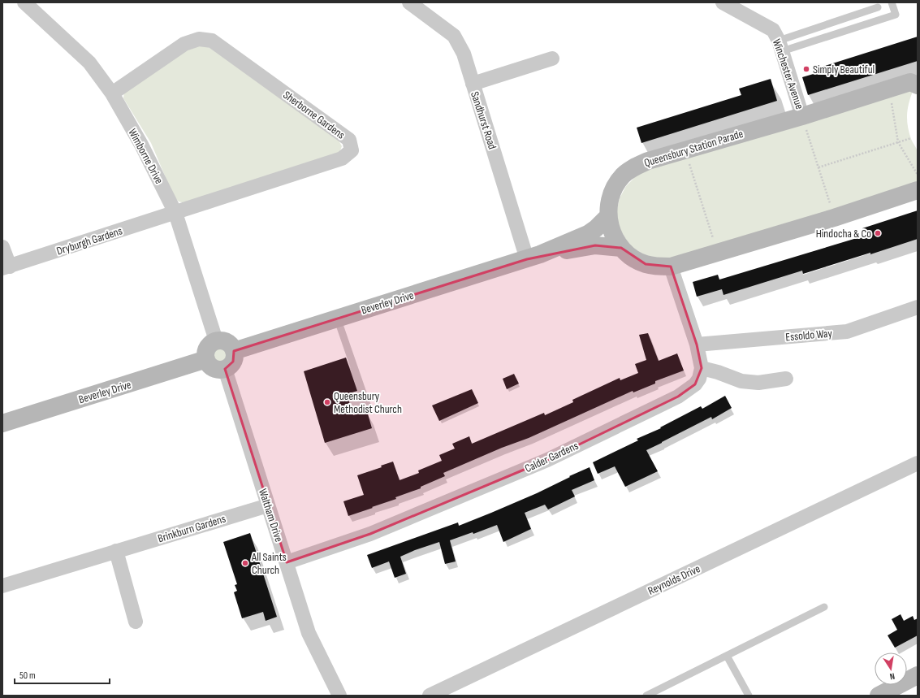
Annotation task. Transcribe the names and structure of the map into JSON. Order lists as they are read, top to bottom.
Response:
{
  "streets": {
    "street": [
      "Winchester Avenue",
      "Sherborne Gardens",
      "Sandhurst Road",
      "Queensbury Station Parade",
      "Wimborne Drive",
      "Dryburgh Gardens",
      "Beverley Drive",
      "Essoldo Way",
      "Calder Gardens",
      "Waltham Drive",
      "Brinkburn Gardens",
      "Reynolds Drive"
    ]
  },
  "crossings": [
    ["Winchester Avenue", "Queensbury Station Parade"],
    ["Sherborne Gardens", "Wimborne Drive"],
    ["Sherborne Gardens", "Dryburgh Gardens"],
    ["Sandhurst Road", "Beverley Drive"],
    ["Queensbury Station Parade", "Beverley Drive"],
    ["Wimborne Drive", "Dryburgh Gardens"],
    ["Wimborne Drive", "Beverley Drive"],
    ["Wimborne Drive", "Waltham Drive"],
    ["Beverley Drive", "Waltham Drive"],
    ["Calder Gardens", "Waltham Drive"],
    ["Waltham Drive", "Brinkburn Gardens"]
  ],
  "places": [
    "Simply Beautiful",
    "Hindocha & Co",
    "Queensbury Methodist Church",
    "All Saints Church"
  ],
  "scale_bar": "50 m",
  "north": "bottom"
}
